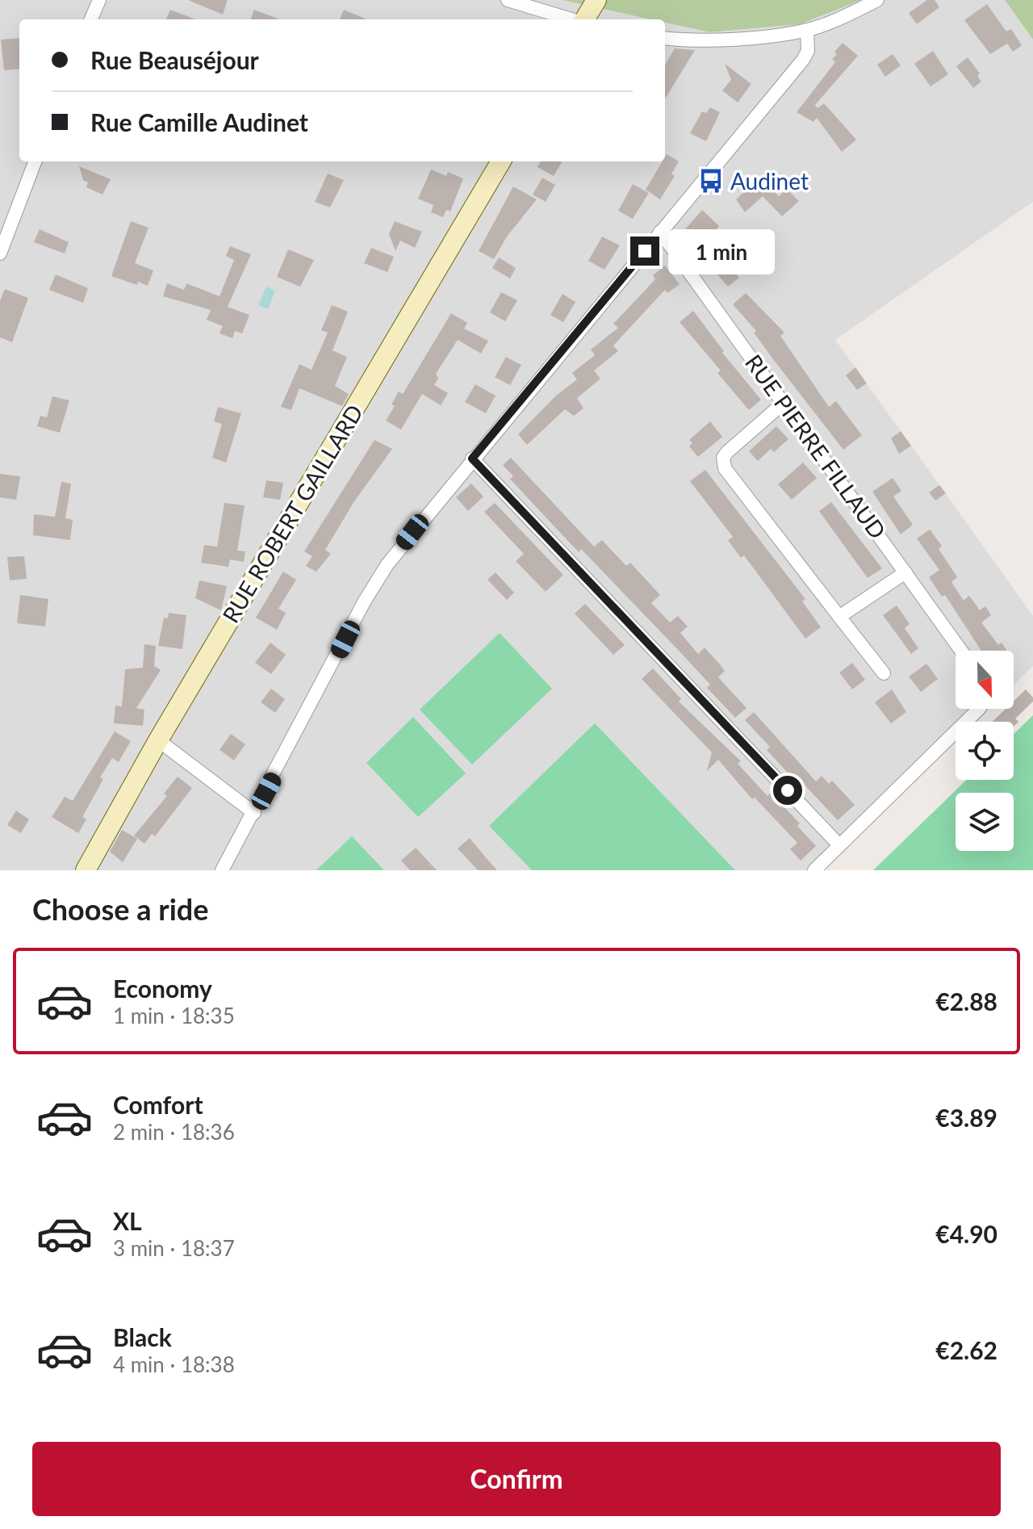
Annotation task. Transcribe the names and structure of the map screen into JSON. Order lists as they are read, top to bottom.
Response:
{
  "streets": {
    "street": ["RUE PIERRE FILLAUD", "RUE ROBERT GAILLARD"]
  },
  "places": {
    "bus stop": ["Audinet"]
  },
  "north": "bottom",
  "page": {
    "banner": ["Rue Beauséjour", "Rue Camille Audinet"],
    "bubble": "1 min",
    "heading": "Choose a ride",
    "list": [
      {
        "name": "Economy",
        "note": "1 min · 18:35",
        "value": "€2.88"
      },
      {
        "name": "Comfort",
        "note": "2 min · 18:36",
        "value": "€3.89"
      },
      {
        "name": "XL",
        "note": "3 min · 18:37",
        "value": "€4.90"
      },
      {
        "name": "Black",
        "note": "4 min · 18:38",
        "value": "€2.62"
      }
    ],
    "buttons": "Confirm"
  }
}
